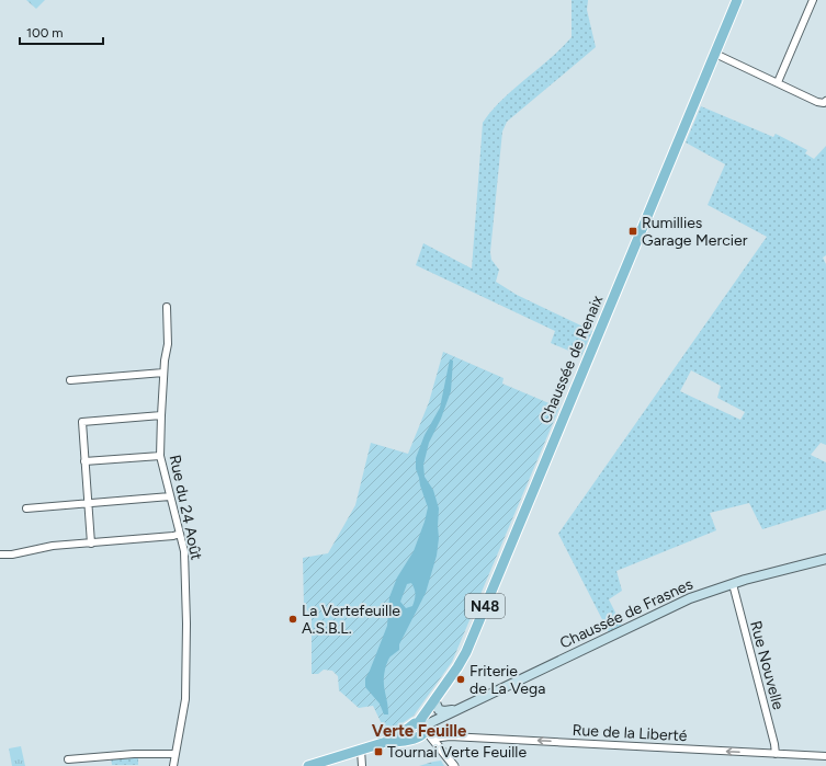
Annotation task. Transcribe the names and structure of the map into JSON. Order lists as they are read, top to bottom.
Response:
{
  "streets": {
    "main road": ["Chaussée de Renaix", "N48", "Chaussée de Frasnes"],
    "street": ["Rue du 24 Août", "Rue Nouvelle", "Rue de la Liberté"]
  },
  "crossings": [
    ["Chaussée de Renaix", "Chaussée de Frasnes"],
    ["Chaussée de Frasnes", "Rue Nouvelle"],
    ["Rue Nouvelle", "Rue de la Liberté"]
  ],
  "one_way": ["Rue de la Liberté"],
  "districts": ["Verte Feuille"],
  "places": {
    "transit": ["Rumillies Garage Mercier", "Tournai Verte Feuille"],
    "other": ["La Vertefeuille A.S.B.L.", "Friterie de La Vega"]
  },
  "scale_bar": "100 m"
}
